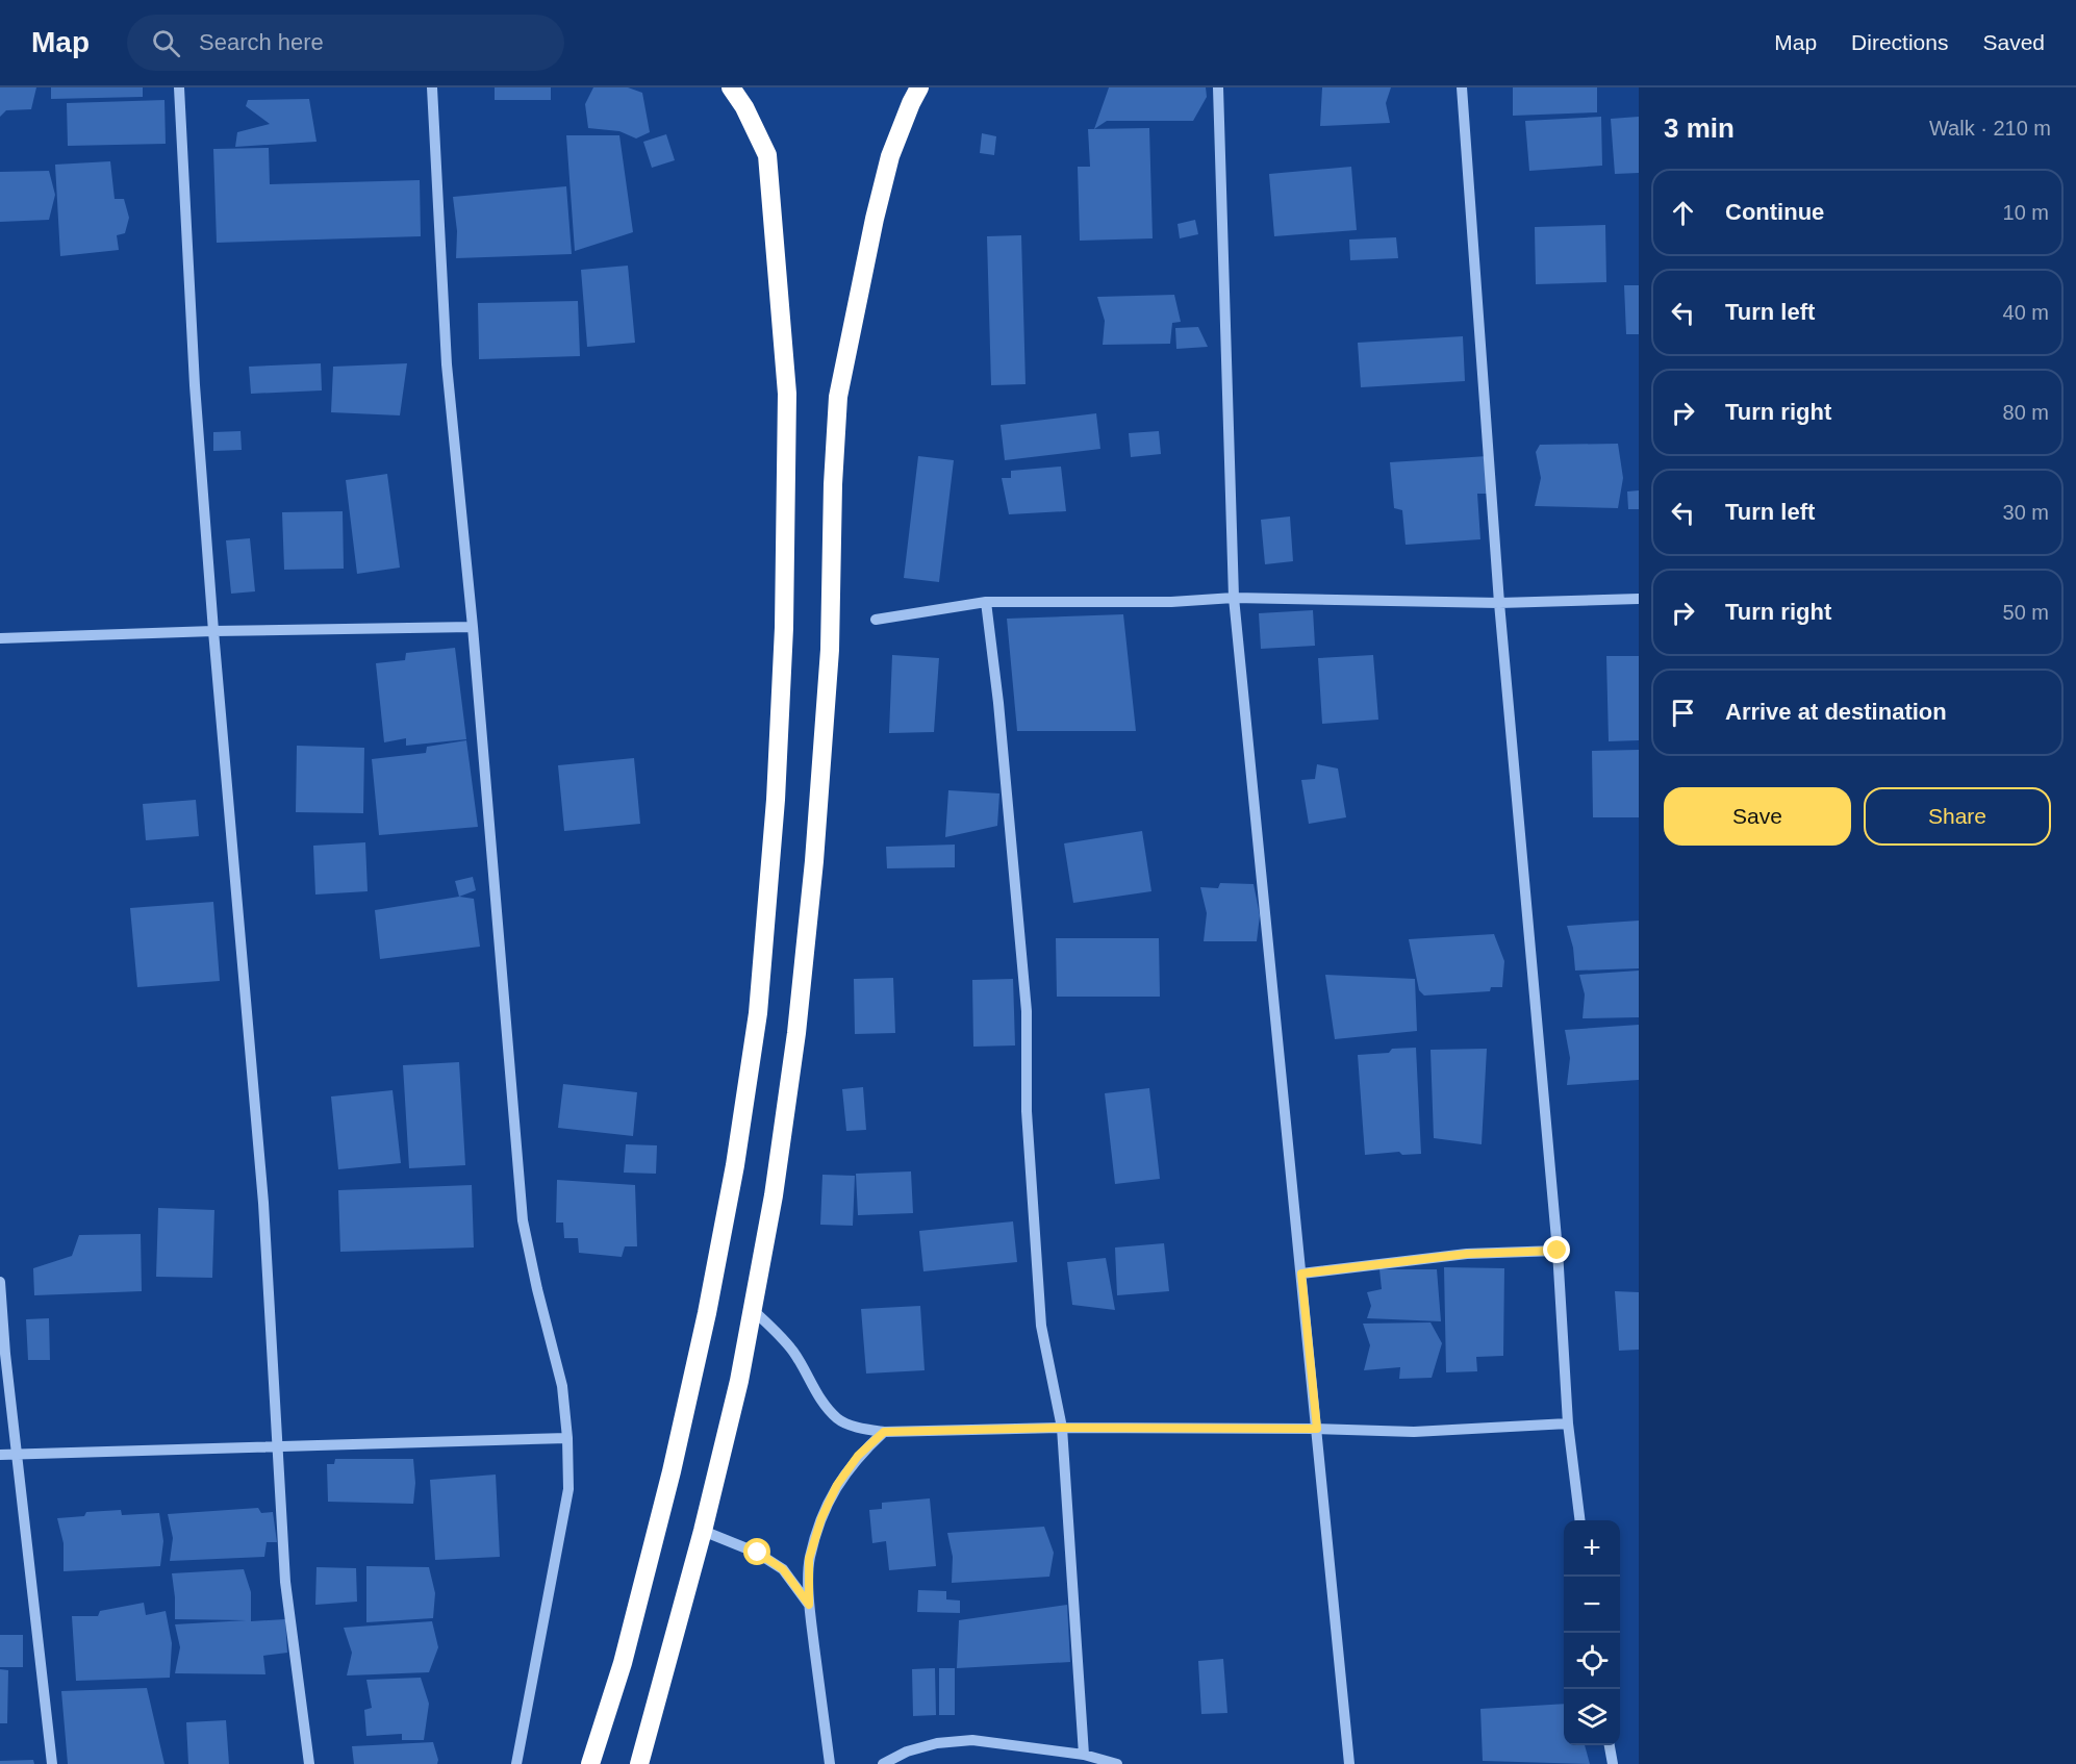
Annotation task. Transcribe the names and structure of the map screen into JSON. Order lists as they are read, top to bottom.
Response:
{
  "page": {
    "header": "Map",
    "search": "Search here",
    "nav": ["Map", "Directions", "Saved"],
    "heading": ["3 min", "Walk · 210 m"],
    "list": [
      ["Continue", "10 m"],
      ["Turn left", "40 m"],
      ["Turn right", "80 m"],
      ["Turn left", "30 m"],
      ["Turn right", "50 m"],
      "Arrive at destination"
    ],
    "buttons": ["Save", "Share"],
    "map_buttons": ["+", "−"]
  }
}
